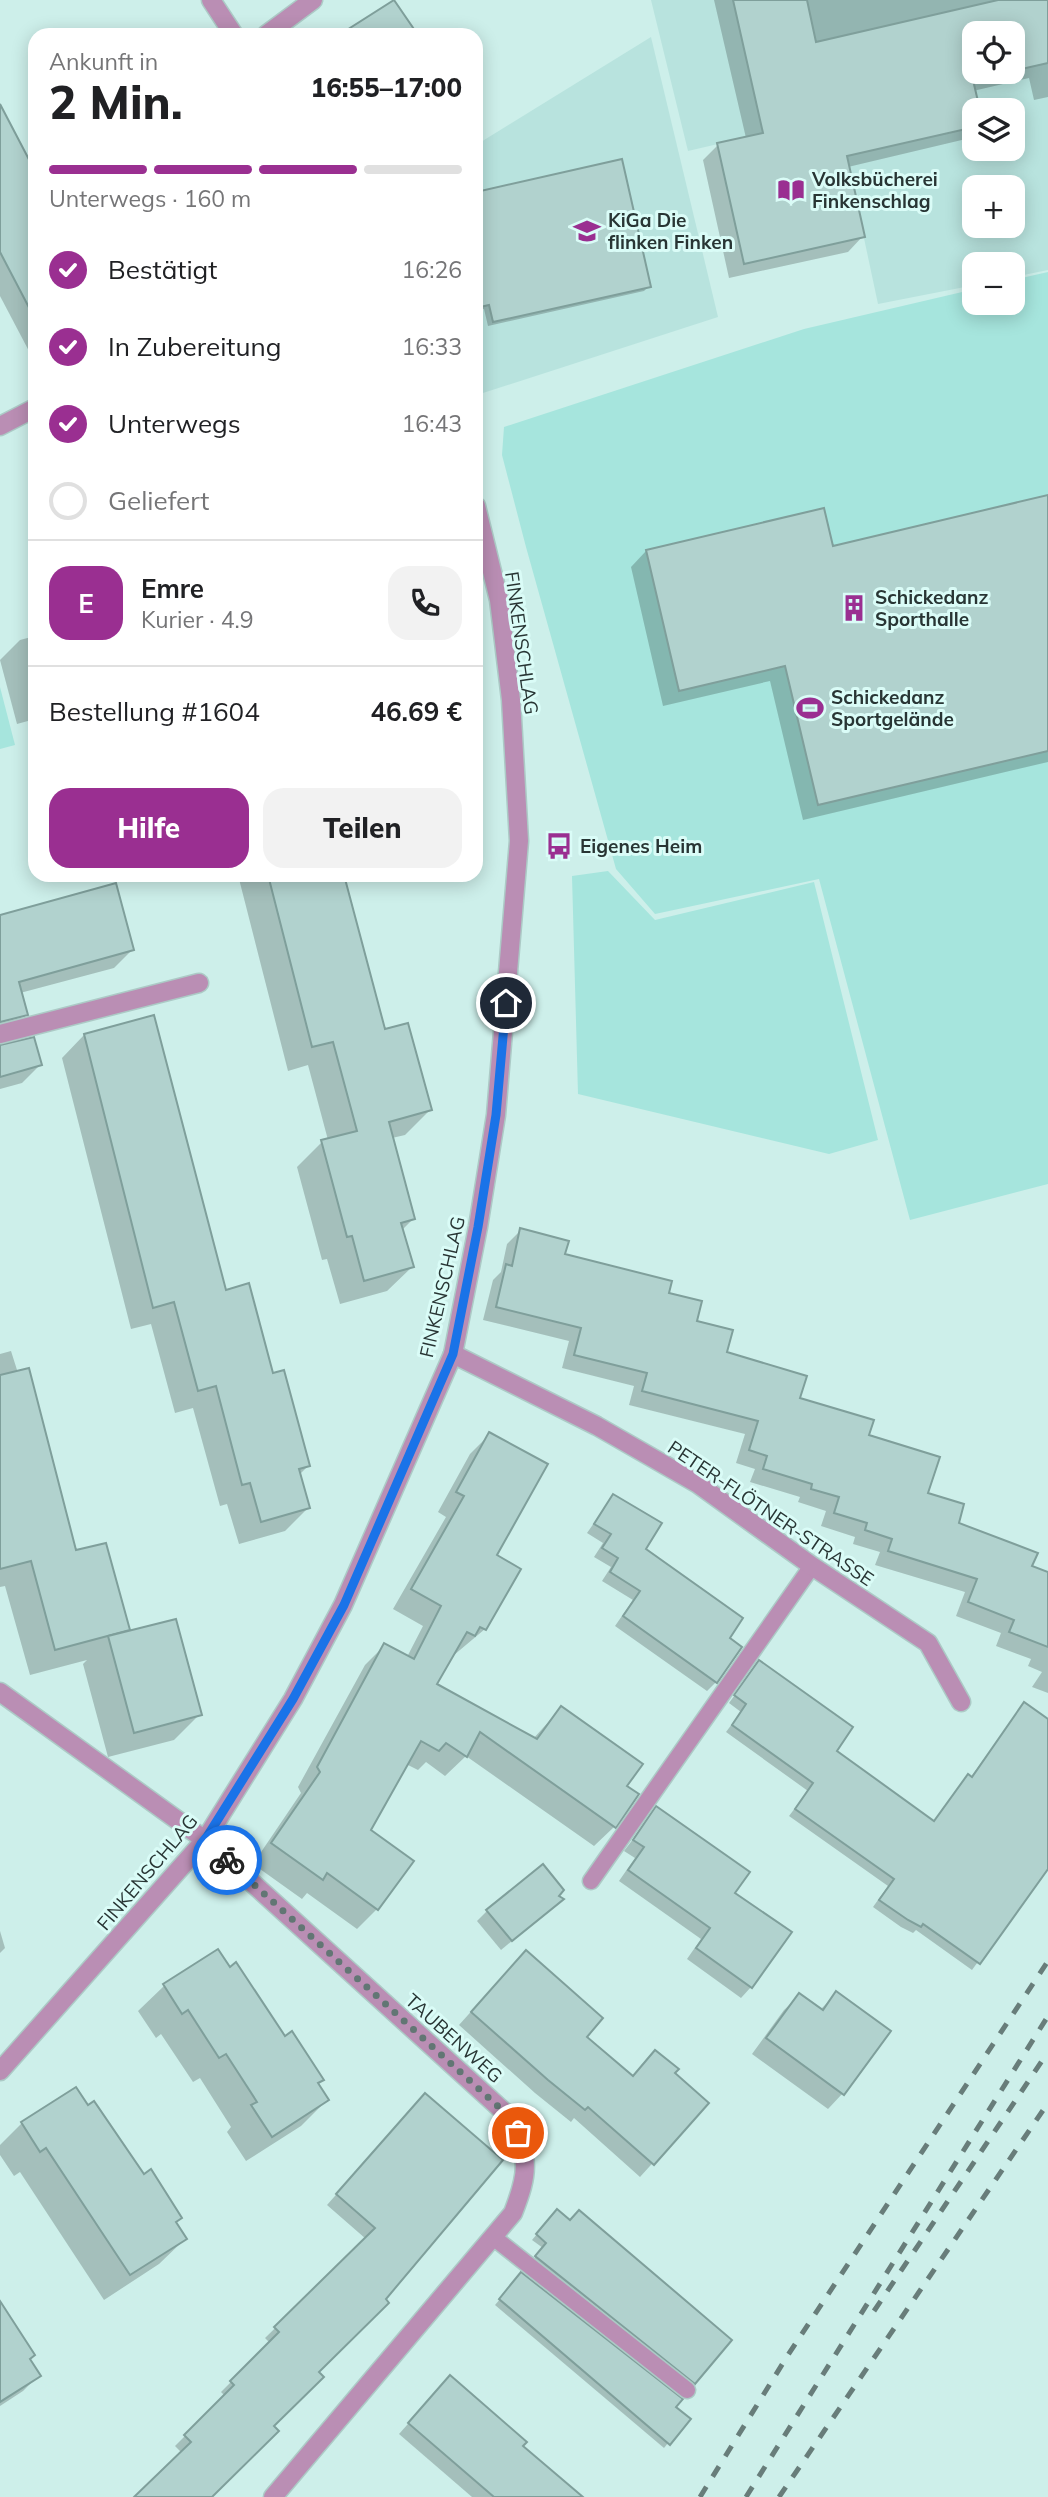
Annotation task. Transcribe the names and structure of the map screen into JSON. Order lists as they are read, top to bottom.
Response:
{
  "streets": {
    "street": ["FINKENSCHLAG", "PETER-FLÖTNER-STRASSE", "TAUBENWEG"]
  },
  "crossings": [
    ["FINKENSCHLAG", "PETER-FLÖTNER-STRASSE"],
    ["FINKENSCHLAG", "TAUBENWEG"]
  ],
  "places": {
    "library": ["Volksbücherei Finkenschlag"],
    "school or university": ["KiGa Die flinken Finken"],
    "building": ["Schickedanz Sporthalle"],
    "sports": ["Schickedanz Sportgelände"],
    "bus stop": ["Eigenes Heim"]
  },
  "page": {
    "map_buttons": ["+", "−"],
    "heading": ["2 Min.", "Ankunft in", "16:55–17:00"],
    "panel": [
      "Emre",
      "Kurier · 4.9",
      "Bestellung #1604",
      "46.69 €"
    ],
    "bar": "Unterwegs · 160 m",
    "list": [
      ["Bestätigt", "16:26"],
      ["In Zubereitung", "16:33"],
      ["Unterwegs", "16:43"],
      "Geliefert"
    ],
    "round": "E",
    "buttons": ["Hilfe", "Teilen"]
  }
}
